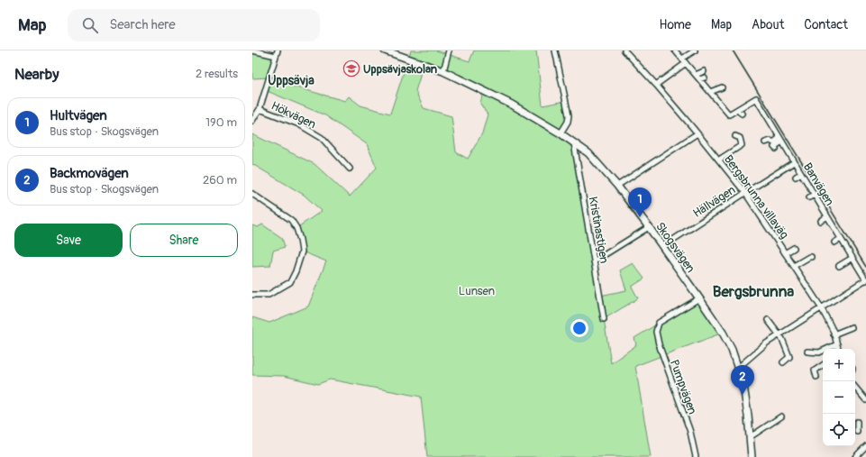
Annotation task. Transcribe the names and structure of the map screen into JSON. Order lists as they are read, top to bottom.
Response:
{
  "streets": {
    "street": [
      "Hökvägen",
      "Banvägen",
      "Bergsbrunna villaväg",
      "Hällvägen",
      "Kristinastigen",
      "Skogsvägen",
      "Pumpvägen"
    ]
  },
  "crossings": [
    ["Banvägen", "Hällvägen"],
    ["Bergsbrunna villaväg", "Hällvägen"],
    ["Hällvägen", "Skogsvägen"],
    ["Kristinastigen", "Skogsvägen"],
    ["Skogsvägen", "Pumpvägen"]
  ],
  "districts": ["Uppsävja", "Bergsbrunna"],
  "parks": ["Lunsen"],
  "places": {
    "school or university": ["Uppsävjaskolan"]
  },
  "page": {
    "header": "Map",
    "search": "Search here",
    "nav": [
      "Home",
      "Map",
      "About",
      "Contact"
    ],
    "heading": ["Nearby", "2 results"],
    "list": [
      {
        "mark": "1",
        "name": "Hultvägen",
        "note": "Bus stop · Skogsvägen",
        "value": "190 m"
      },
      {
        "mark": "2",
        "name": "Backmovägen",
        "note": "Bus stop · Skogsvägen",
        "value": "260 m"
      }
    ],
    "pins": ["1", "2"],
    "buttons": ["Save", "Share"],
    "map_buttons": ["+", "−"]
  }
}
